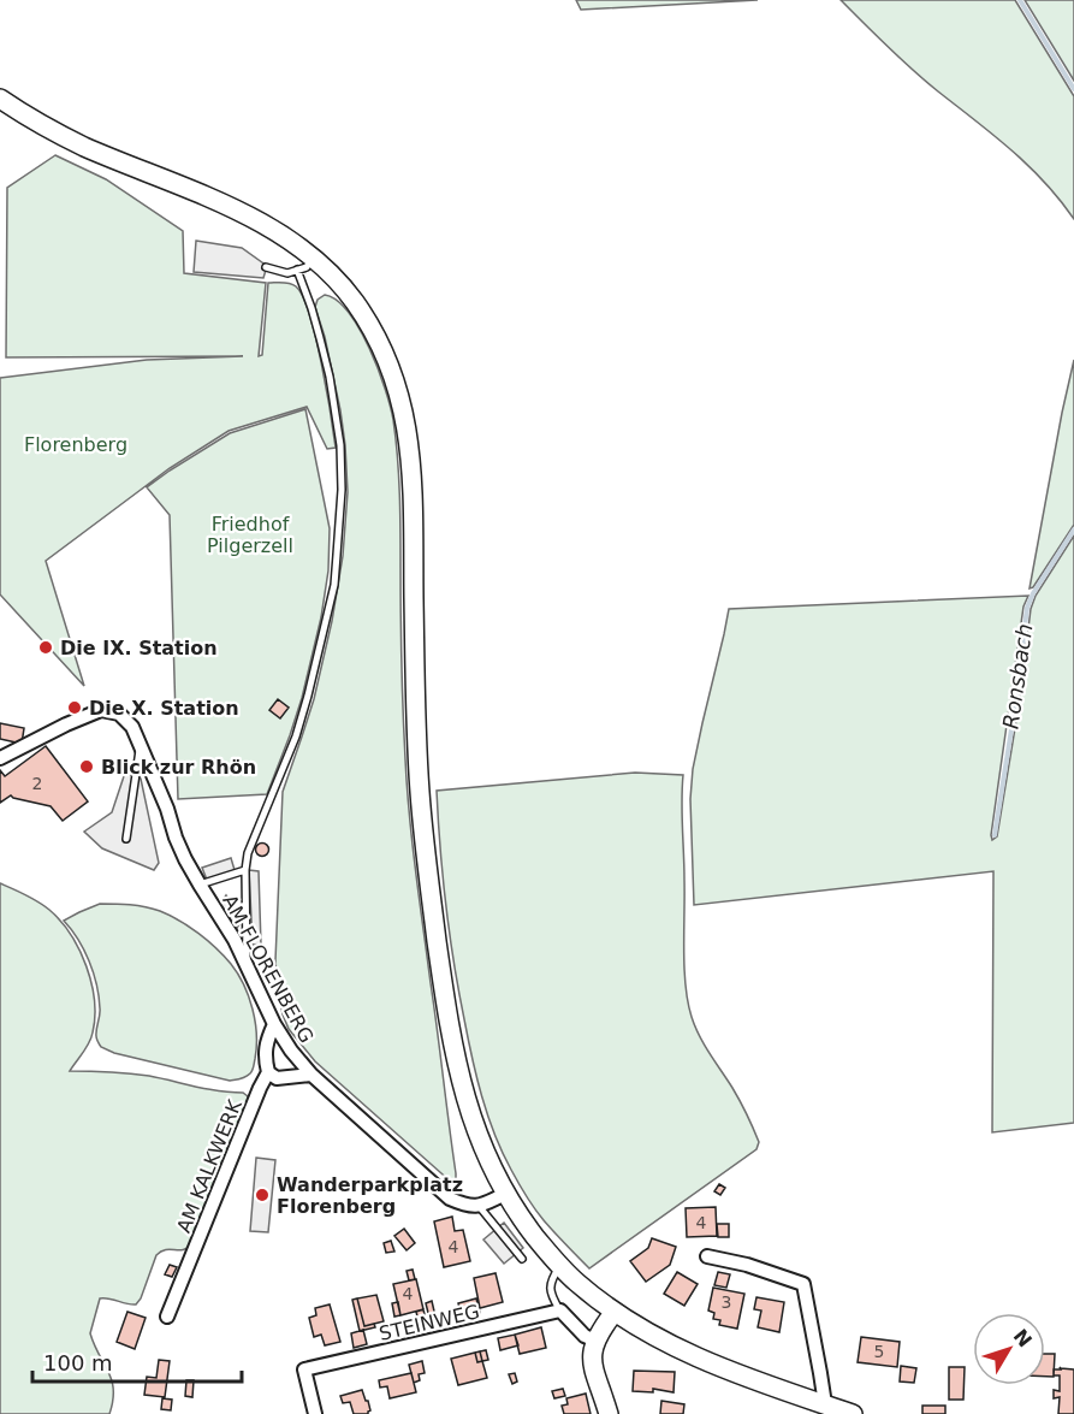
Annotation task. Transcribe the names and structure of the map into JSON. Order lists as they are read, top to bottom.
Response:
{
  "streets": {
    "street": ["AM FLORENBERG", "AM KALKWERK", "STEINWEG"]
  },
  "water": ["Ronsbach"],
  "parks": ["Florenberg", "Friedhof Pilgerzell"],
  "places": [
    "Die IX. Station",
    "Die X. Station",
    "Blick zur Rhön",
    "Wanderparkplatz Florenberg"
  ],
  "house_numbers": [
    "2",
    "4",
    "4",
    "4",
    "3",
    "5"
  ],
  "scale_bar": "100 m",
  "north": "top right"
}
